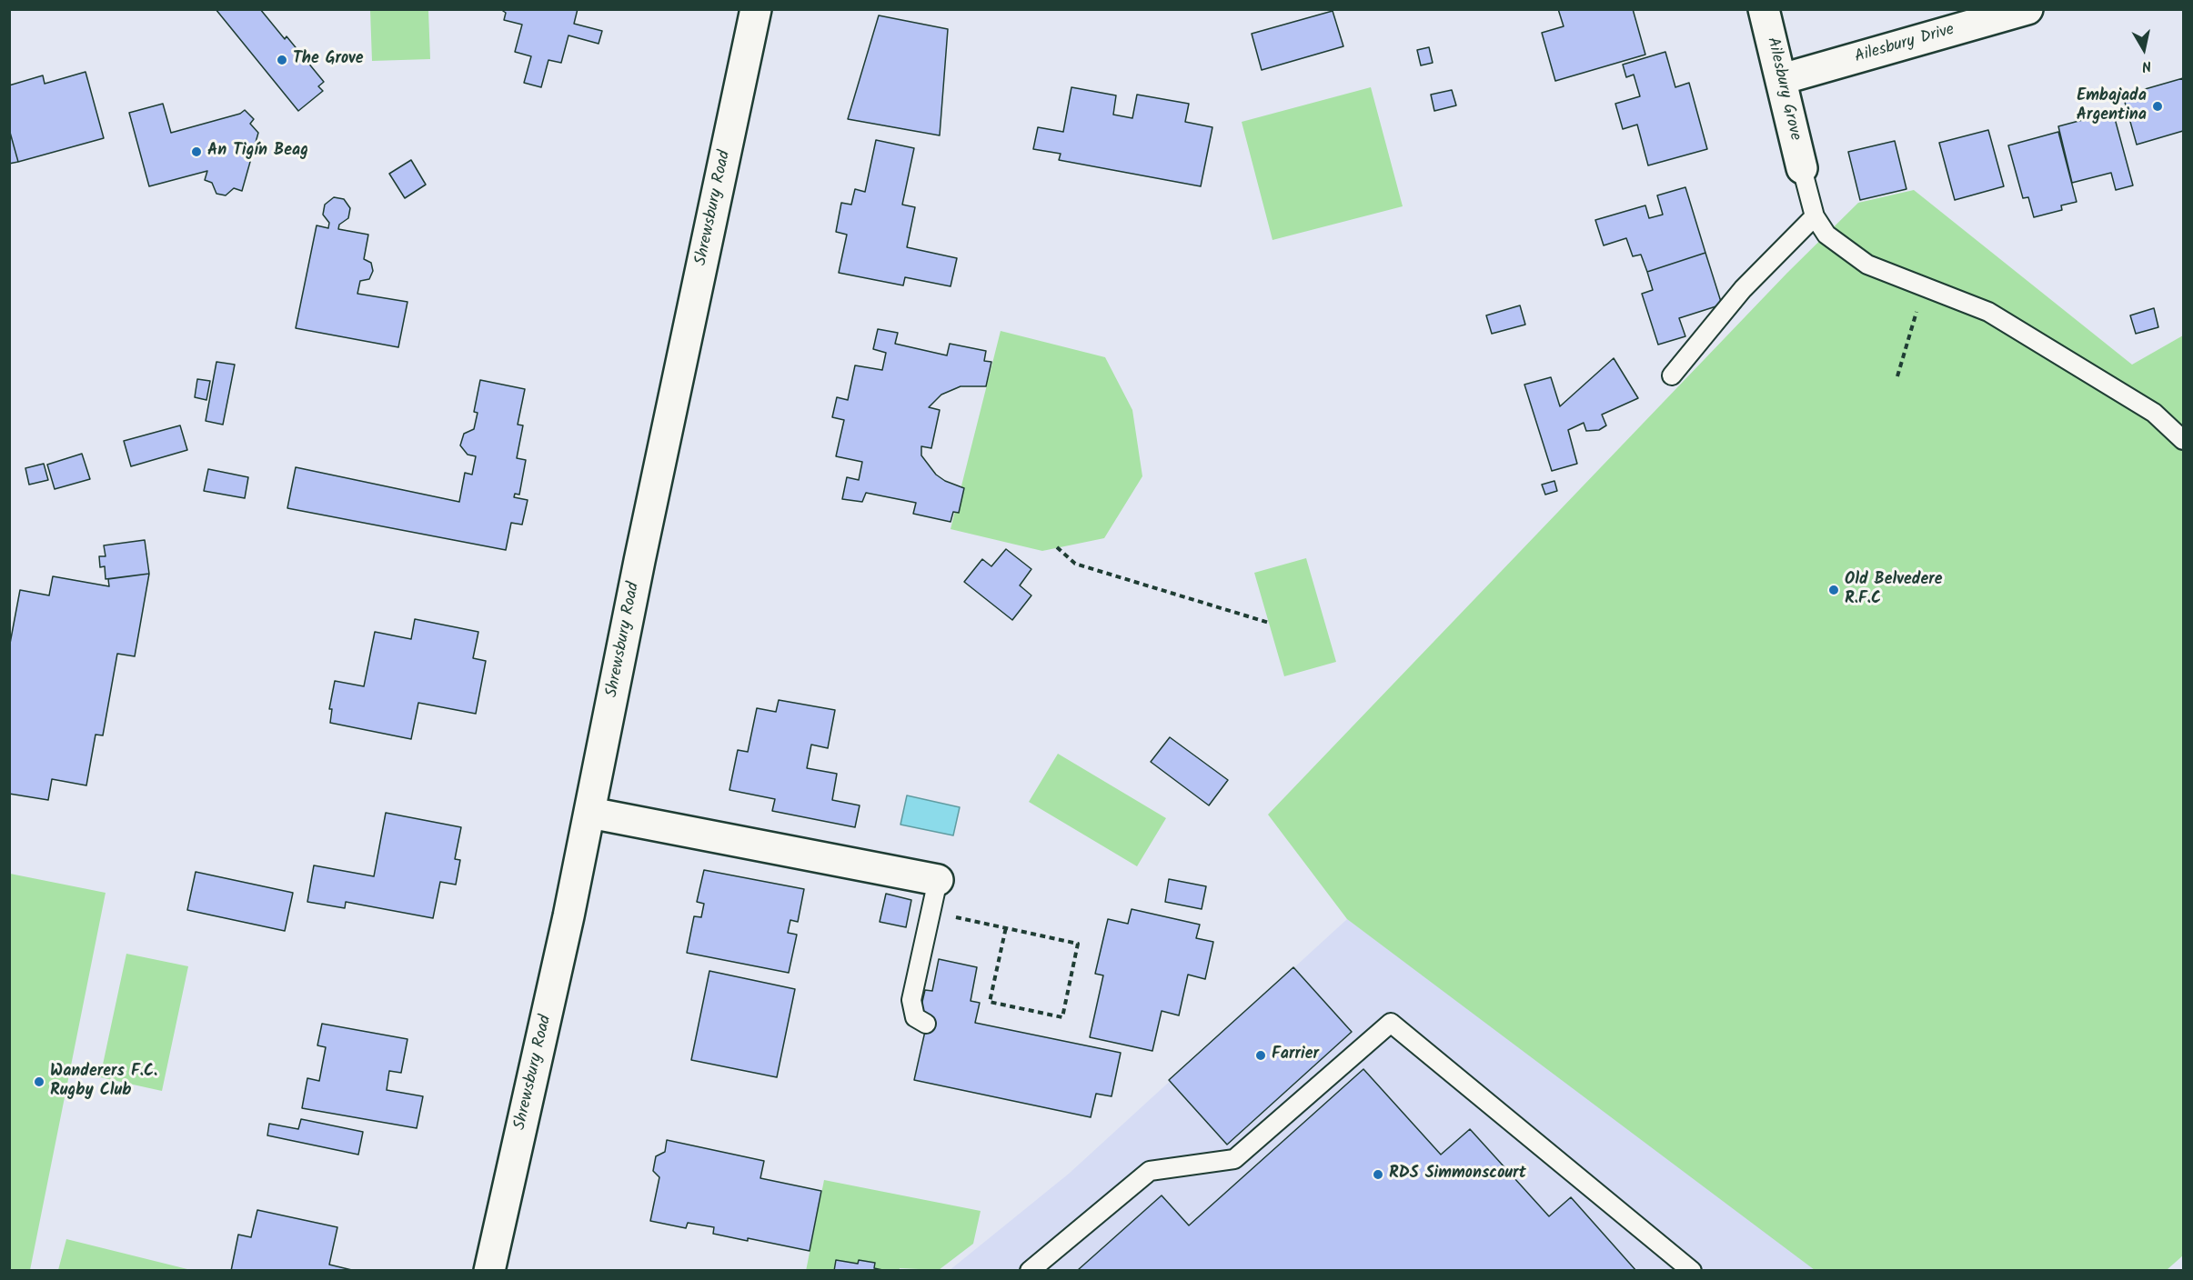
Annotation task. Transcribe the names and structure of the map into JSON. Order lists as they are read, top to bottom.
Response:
{
  "streets": {
    "street": ["Ailesbury Drive", "Ailesbury Grove", "Shrewsbury Road"]
  },
  "crossings": [
    ["Ailesbury Drive", "Ailesbury Grove"]
  ],
  "places": [
    "The Grove",
    "Embajada Argentina",
    "An Tigín Beag",
    "Old Belvedere R.F.C",
    "Farrier",
    "Wanderers F.C. Rugby Club",
    "RDS Simmonscourt"
  ],
  "north": "bottom"
}
